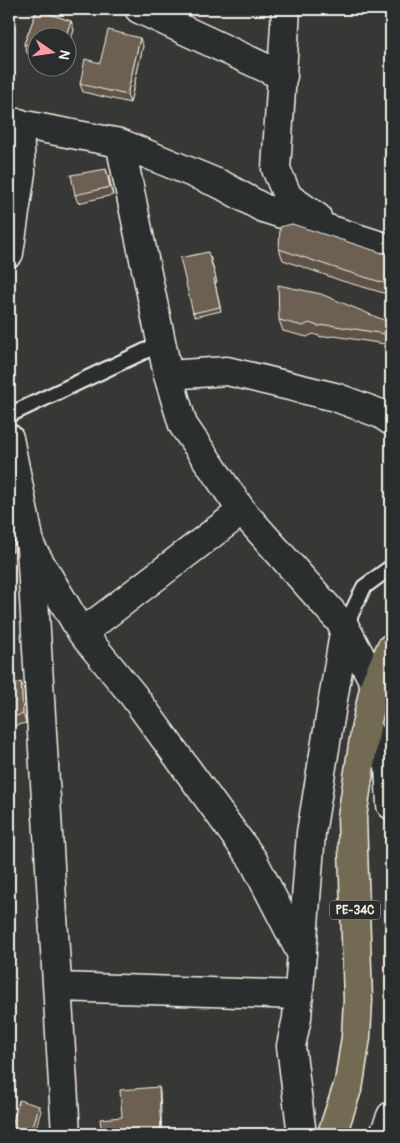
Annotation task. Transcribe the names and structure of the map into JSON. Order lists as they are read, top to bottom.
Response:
{
  "streets": {
    "main road": ["PE-34C"]
  },
  "north": "right"
}
